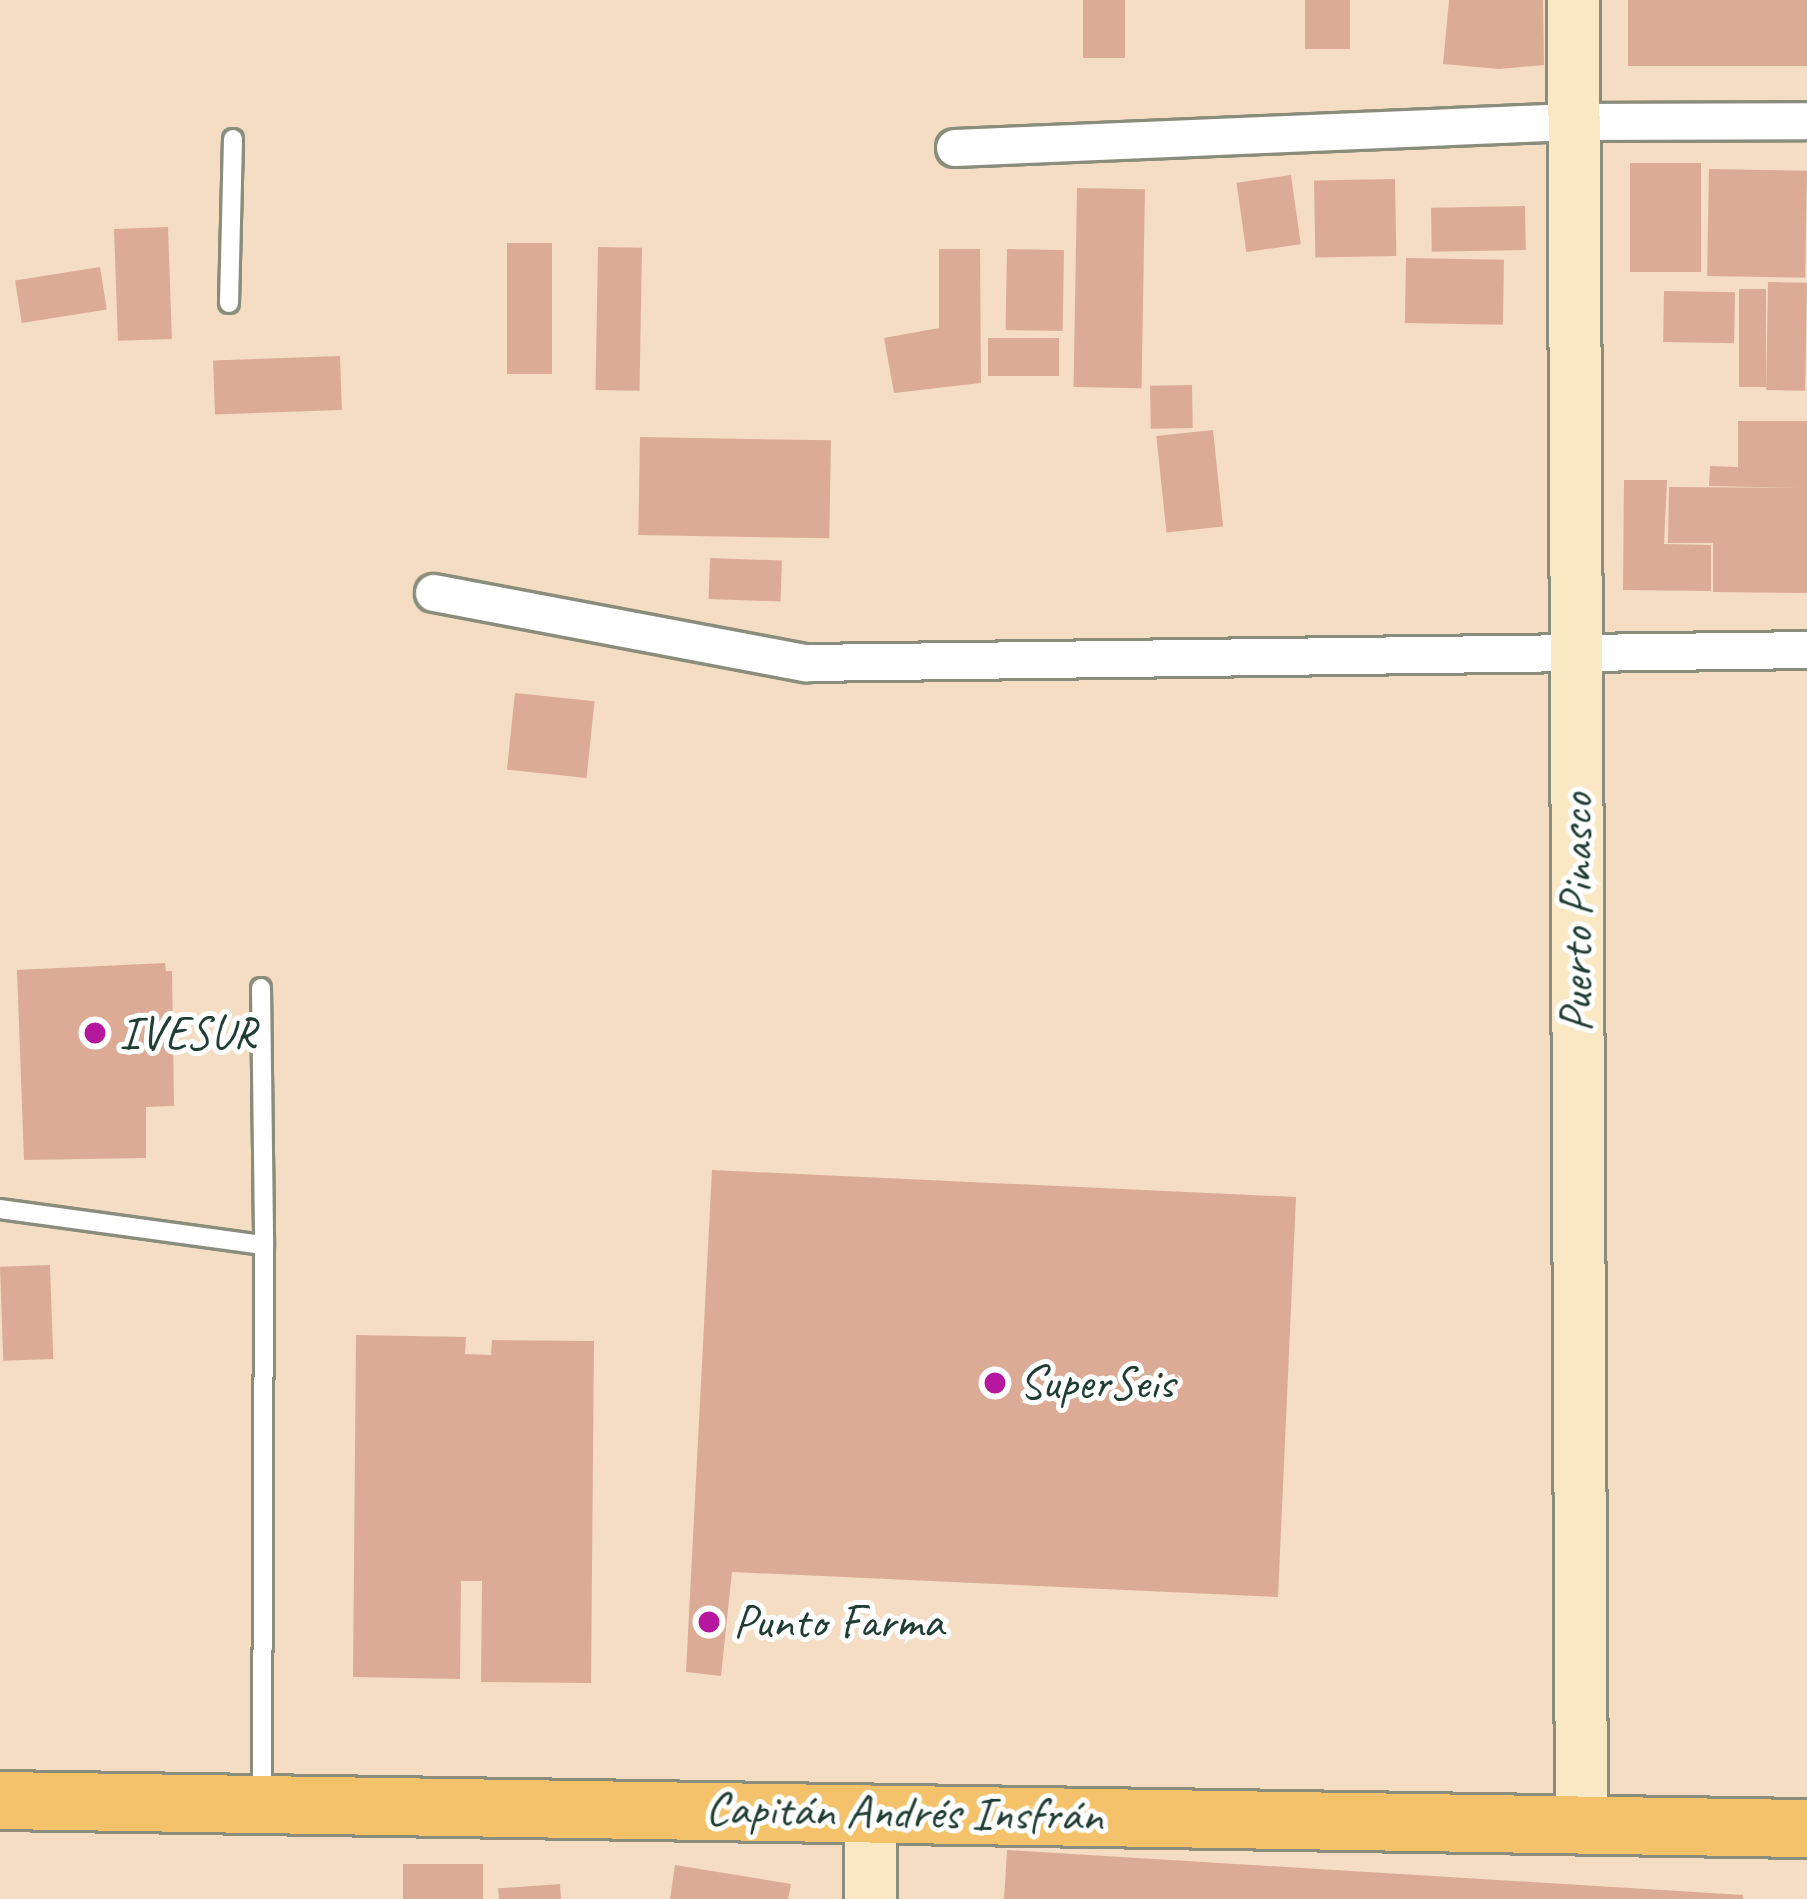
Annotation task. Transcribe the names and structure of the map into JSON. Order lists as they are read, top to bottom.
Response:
{
  "streets": {
    "main road": ["Capitán Andrés Insfrán"],
    "street": ["Puerto Pinasco"]
  },
  "crossings": [
    ["Puerto Pinasco", "Capitán Andrés Insfrán"]
  ],
  "places": ["IVESUR", "SuperSeis", "Punto Farma"]
}
